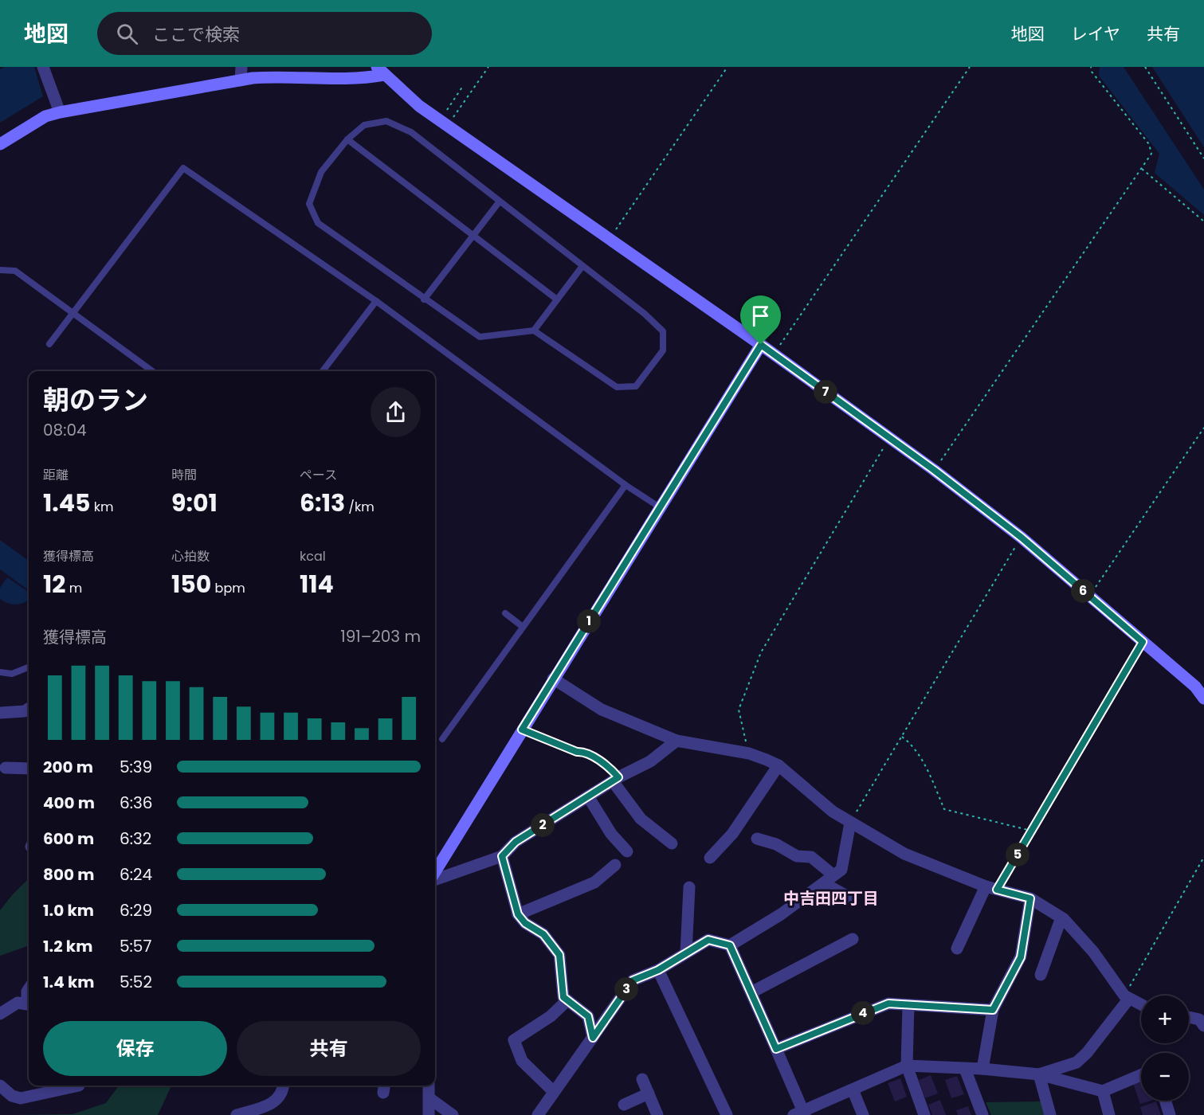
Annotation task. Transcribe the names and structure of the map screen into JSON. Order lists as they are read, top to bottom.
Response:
{
  "districts": ["中吉田四丁目"],
  "page": {
    "header": "地図",
    "search": "ここで検索",
    "nav": ["地図", "レイヤ", "共有"],
    "heading": ["朝のラン", "08:04"],
    "pins": [
      "7",
      "6",
      "1",
      "2",
      "5",
      "3",
      "4"
    ],
    "stats": [
      ["距離", "1.45 km"],
      ["時間", "9:01"],
      ["ペース", "6:13 /km"],
      ["獲得標高", "12 m"],
      ["心拍数", "150 bpm"],
      ["kcal", "114"]
    ],
    "chart": ["獲得標高", "191–203 m"],
    "list": [
      {
        "name": "200 m",
        "note": "5:39"
      },
      {
        "name": "400 m",
        "note": "6:36"
      },
      {
        "name": "600 m",
        "note": "6:32"
      },
      {
        "name": "800 m",
        "note": "6:24"
      },
      {
        "name": "1.0 km",
        "note": "6:29"
      },
      {
        "name": "1.2 km",
        "note": "5:57"
      },
      {
        "name": "1.4 km",
        "note": "5:52"
      }
    ],
    "map_buttons": ["+", "−"],
    "buttons": ["保存", "共有"]
  }
}
